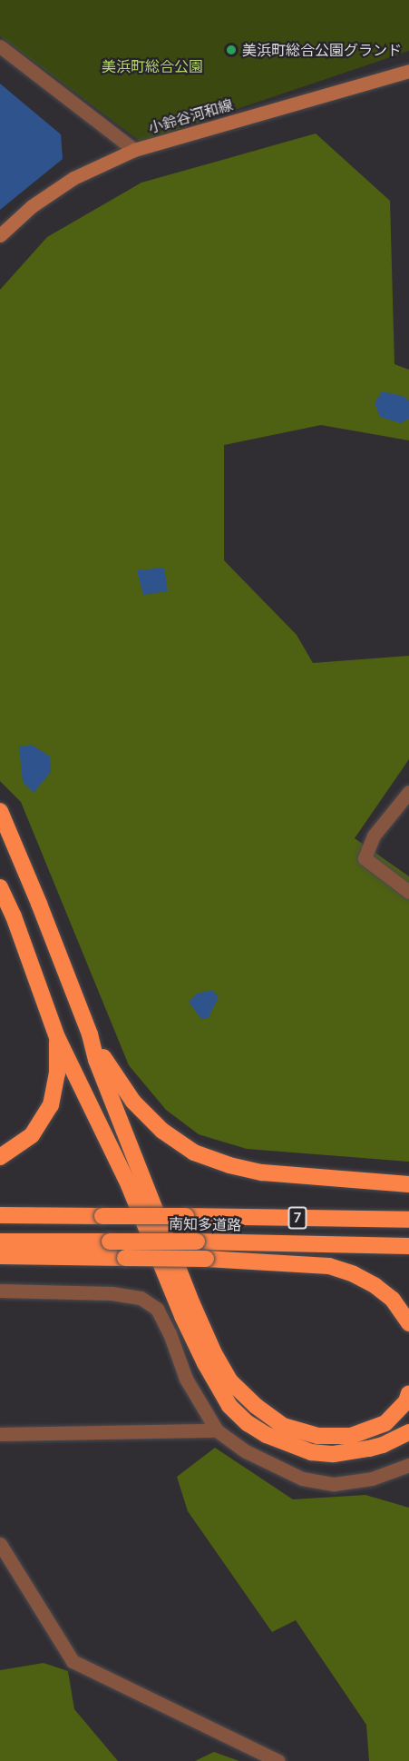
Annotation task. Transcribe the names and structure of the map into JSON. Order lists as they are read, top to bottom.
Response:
{
  "streets": {
    "highway": ["7", "南知多道路"],
    "main road": ["小鈴谷河和線"]
  },
  "parks": ["美浜町総合公園"],
  "places": ["美浜町総合公園グランド"]
}
